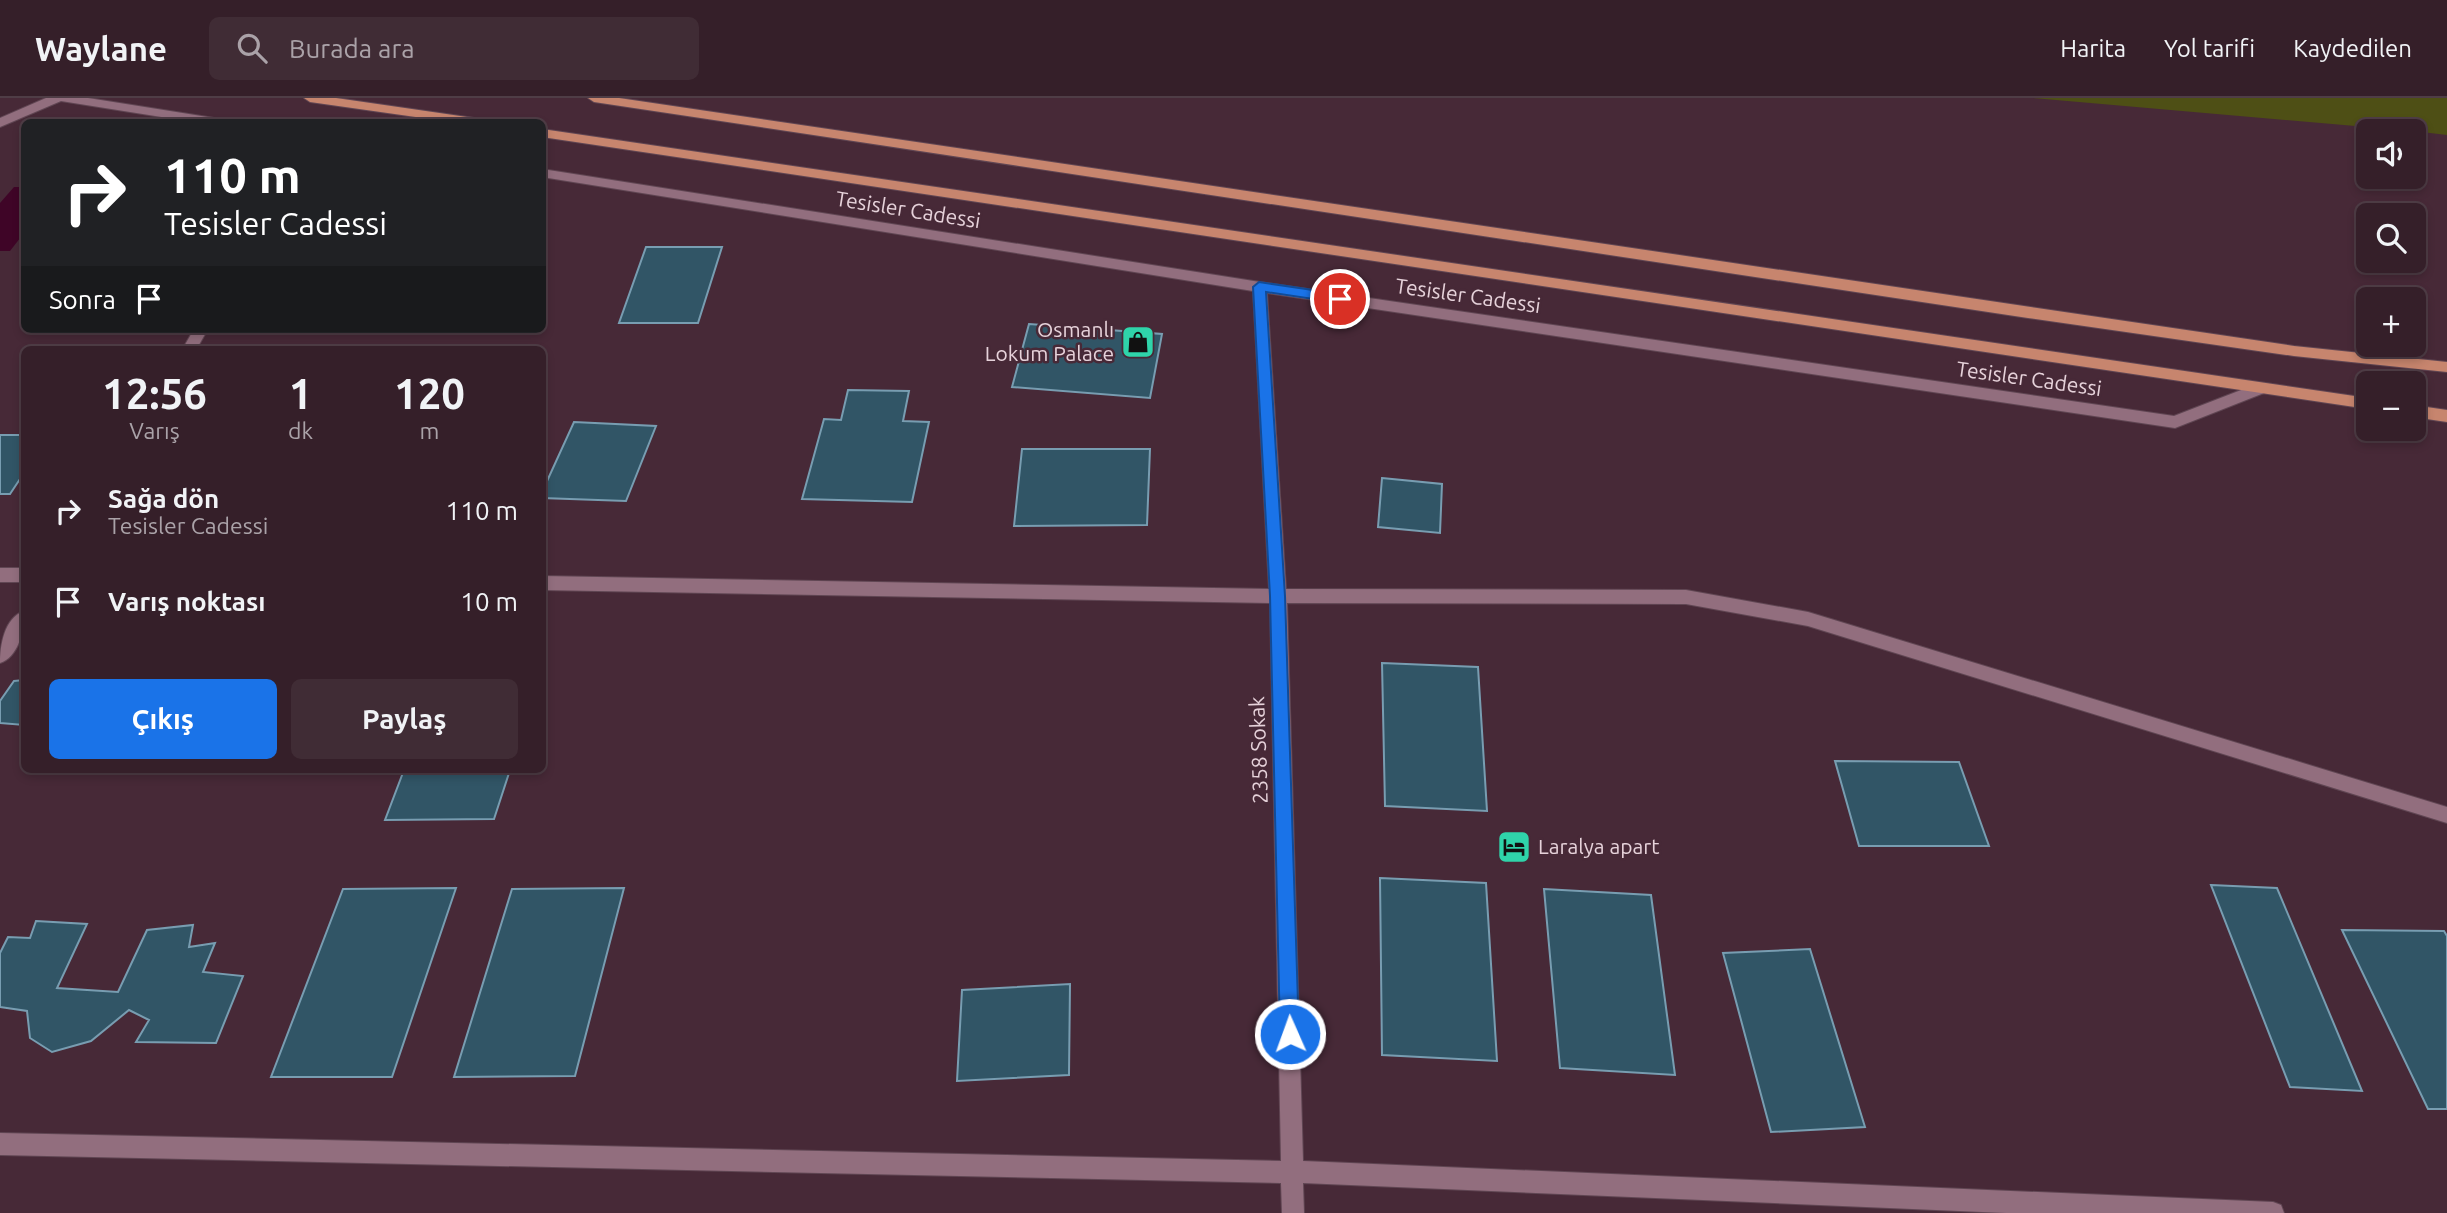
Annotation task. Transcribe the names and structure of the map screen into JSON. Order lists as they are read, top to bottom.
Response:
{
  "streets": {
    "street": ["Tesisler Cadessi", "2358 Sokak"]
  },
  "crossings": [
    ["Tesisler Cadessi", "2358 Sokak"]
  ],
  "places": {
    "shop": ["Osmanlı Lokum Palace"],
    "hotel": ["Laralya apart"]
  },
  "page": {
    "header": "Waylane",
    "search": "Burada ara",
    "nav": ["Harita", "Yol tarifi", "Kaydedilen"],
    "map_buttons": ["+", "−"],
    "turn": ["110 m", "Tesisler Cadessi"],
    "then": "Sonra",
    "eta": [
      "12:56",
      "Varış",
      "1",
      "dk",
      "120",
      "m"
    ],
    "list": [
      {
        "name": "Sağa dön",
        "note": "Tesisler Cadessi",
        "value": "110 m"
      },
      {
        "name": "Varış noktası",
        "value": "10 m"
      }
    ],
    "buttons": ["Çıkış", "Paylaş"]
  }
}
